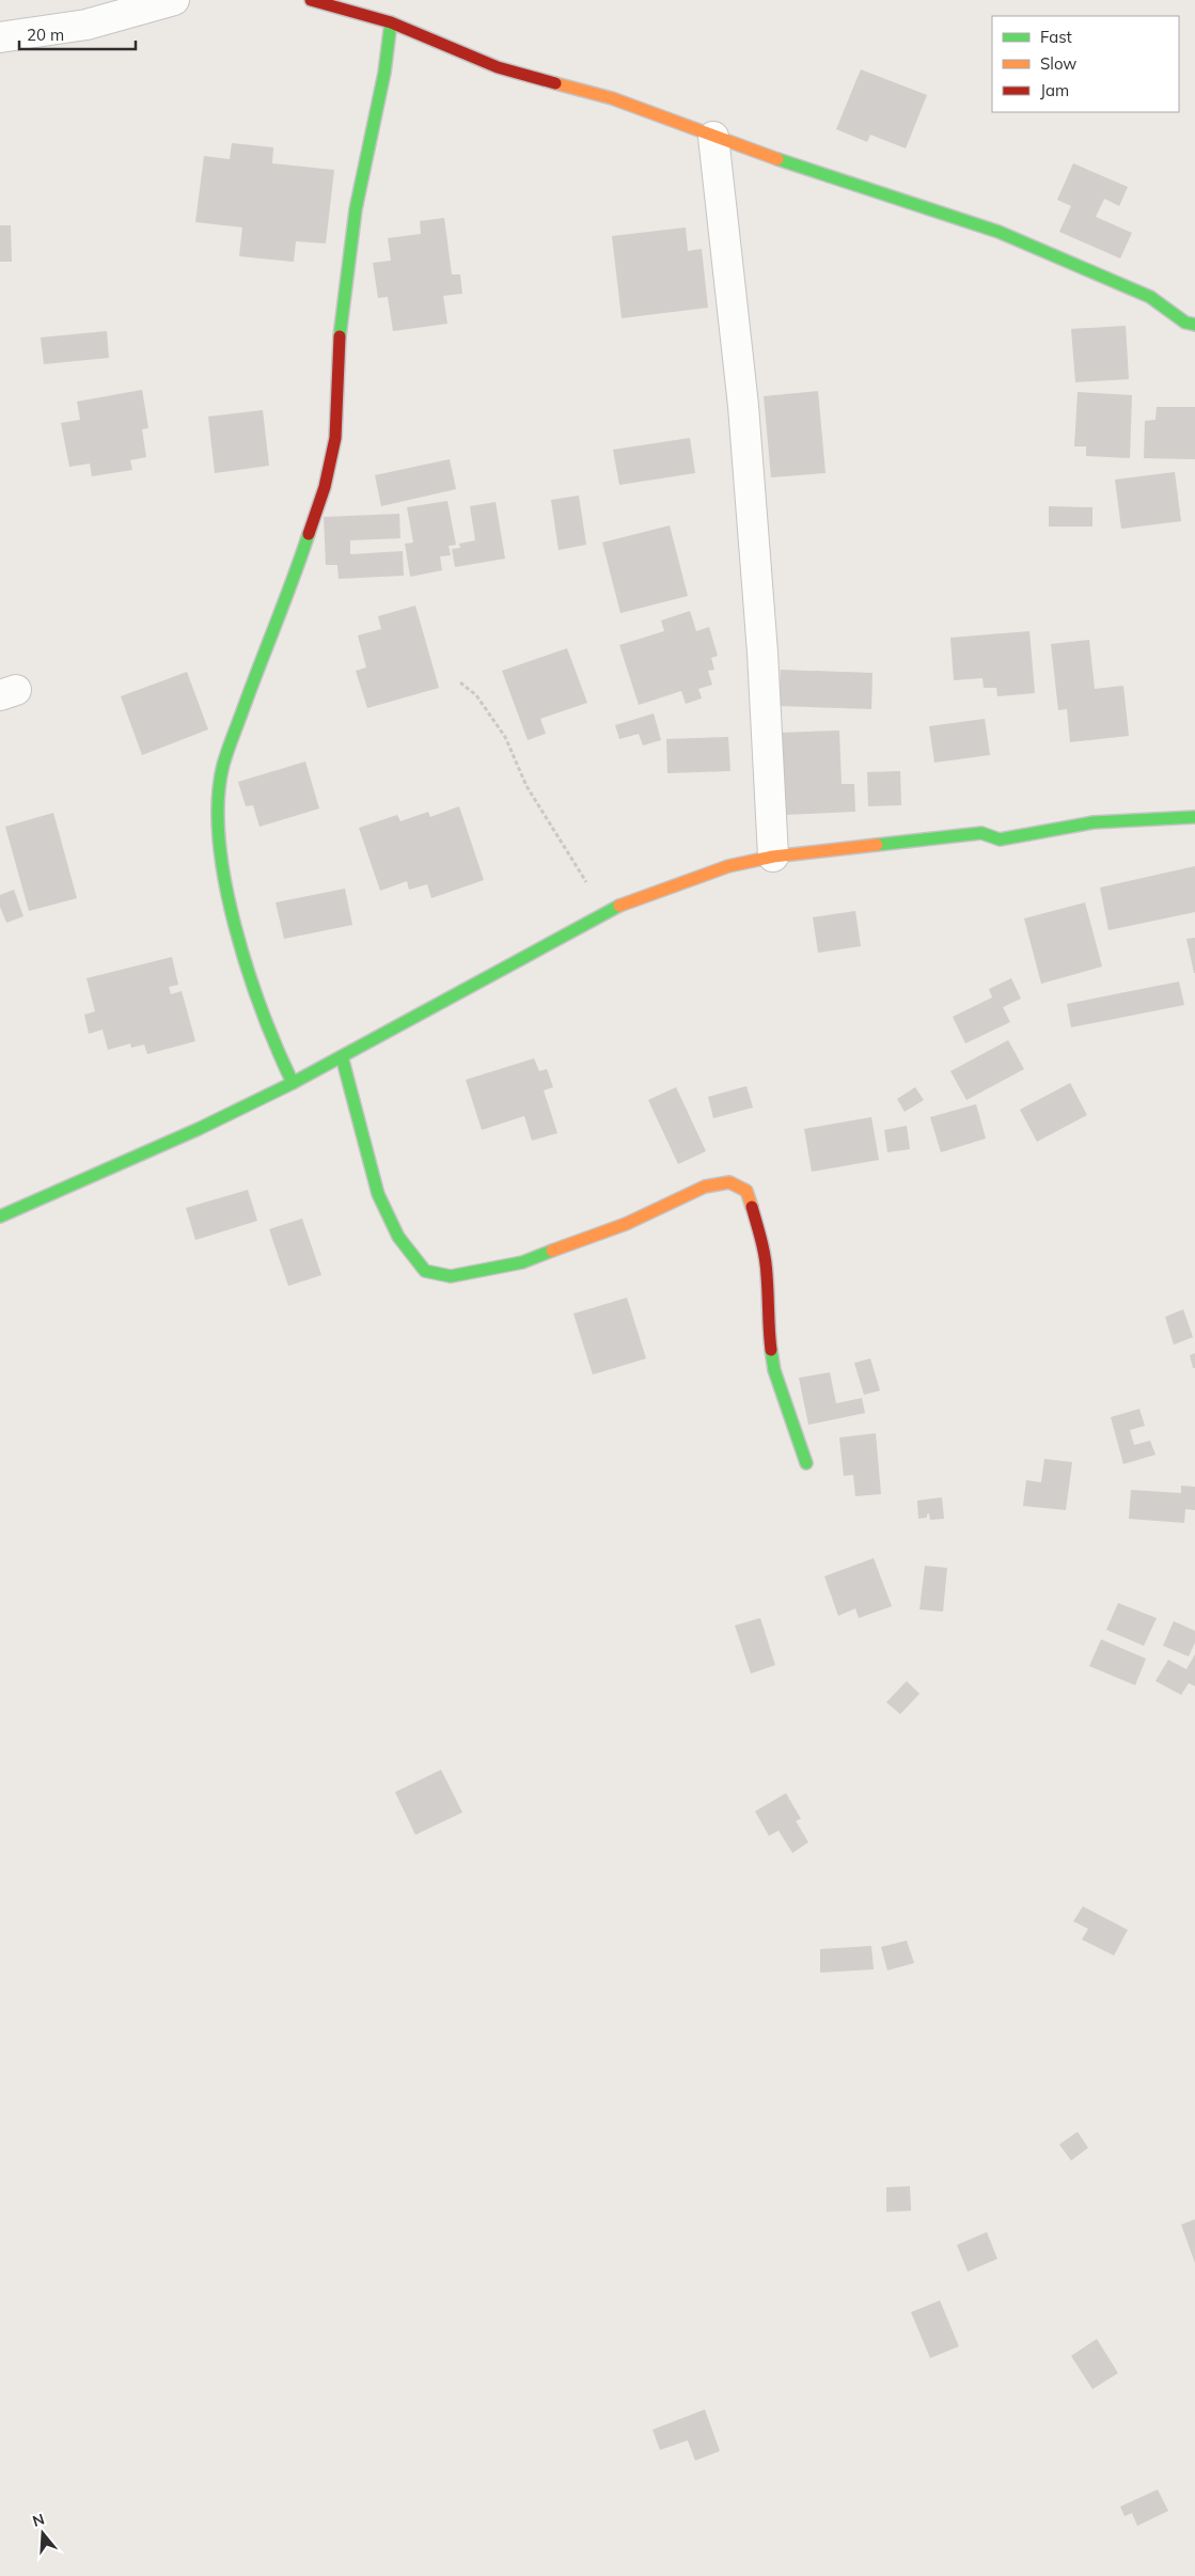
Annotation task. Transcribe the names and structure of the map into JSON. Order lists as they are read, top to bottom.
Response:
{
  "legend": ["Fast", "Slow", "Jam"],
  "scale_bar": "20 m",
  "north": "top"
}
